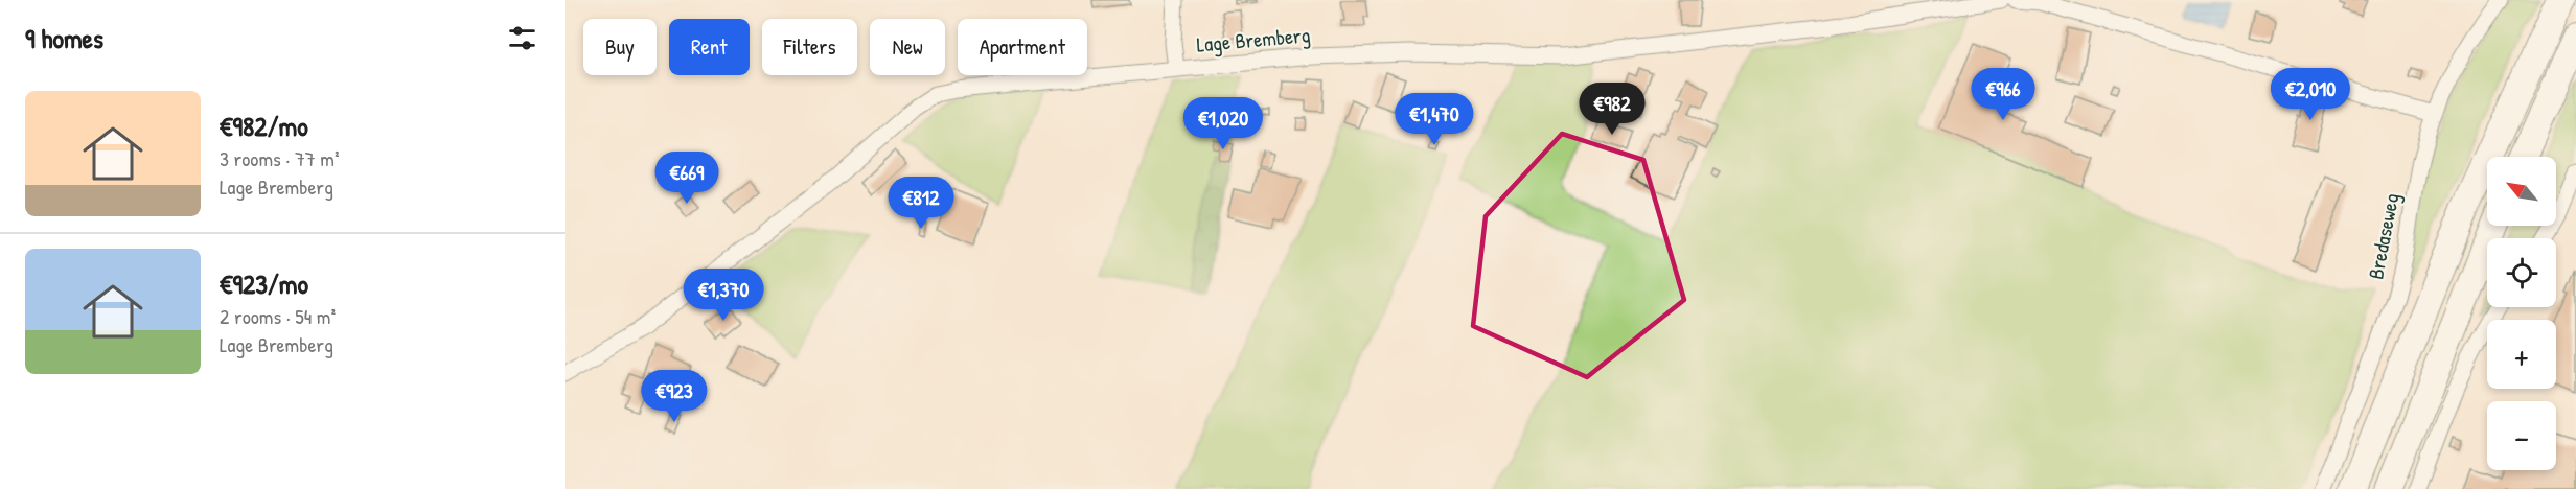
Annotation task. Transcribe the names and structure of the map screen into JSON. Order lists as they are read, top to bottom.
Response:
{
  "streets": {
    "street": ["Lage Bremberg", "Bredaseweg"]
  },
  "north": "top left",
  "page": {
    "heading": "9 homes",
    "chip": [
      "Buy",
      "Rent",
      "Filters",
      "New",
      "Apartment"
    ],
    "price": [
      "€966",
      "€2,010",
      "€982",
      "€1,470",
      "€1,020",
      "€669",
      "€812",
      "€1,370",
      "€923"
    ],
    "list": [
      {
        "name": "€982/mo",
        "note": "3 rooms · 77 m² · Lage Bremberg"
      },
      {
        "name": "€923/mo",
        "note": "2 rooms · 54 m² · Lage Bremberg"
      }
    ],
    "map_buttons": ["+", "−"]
  }
}
